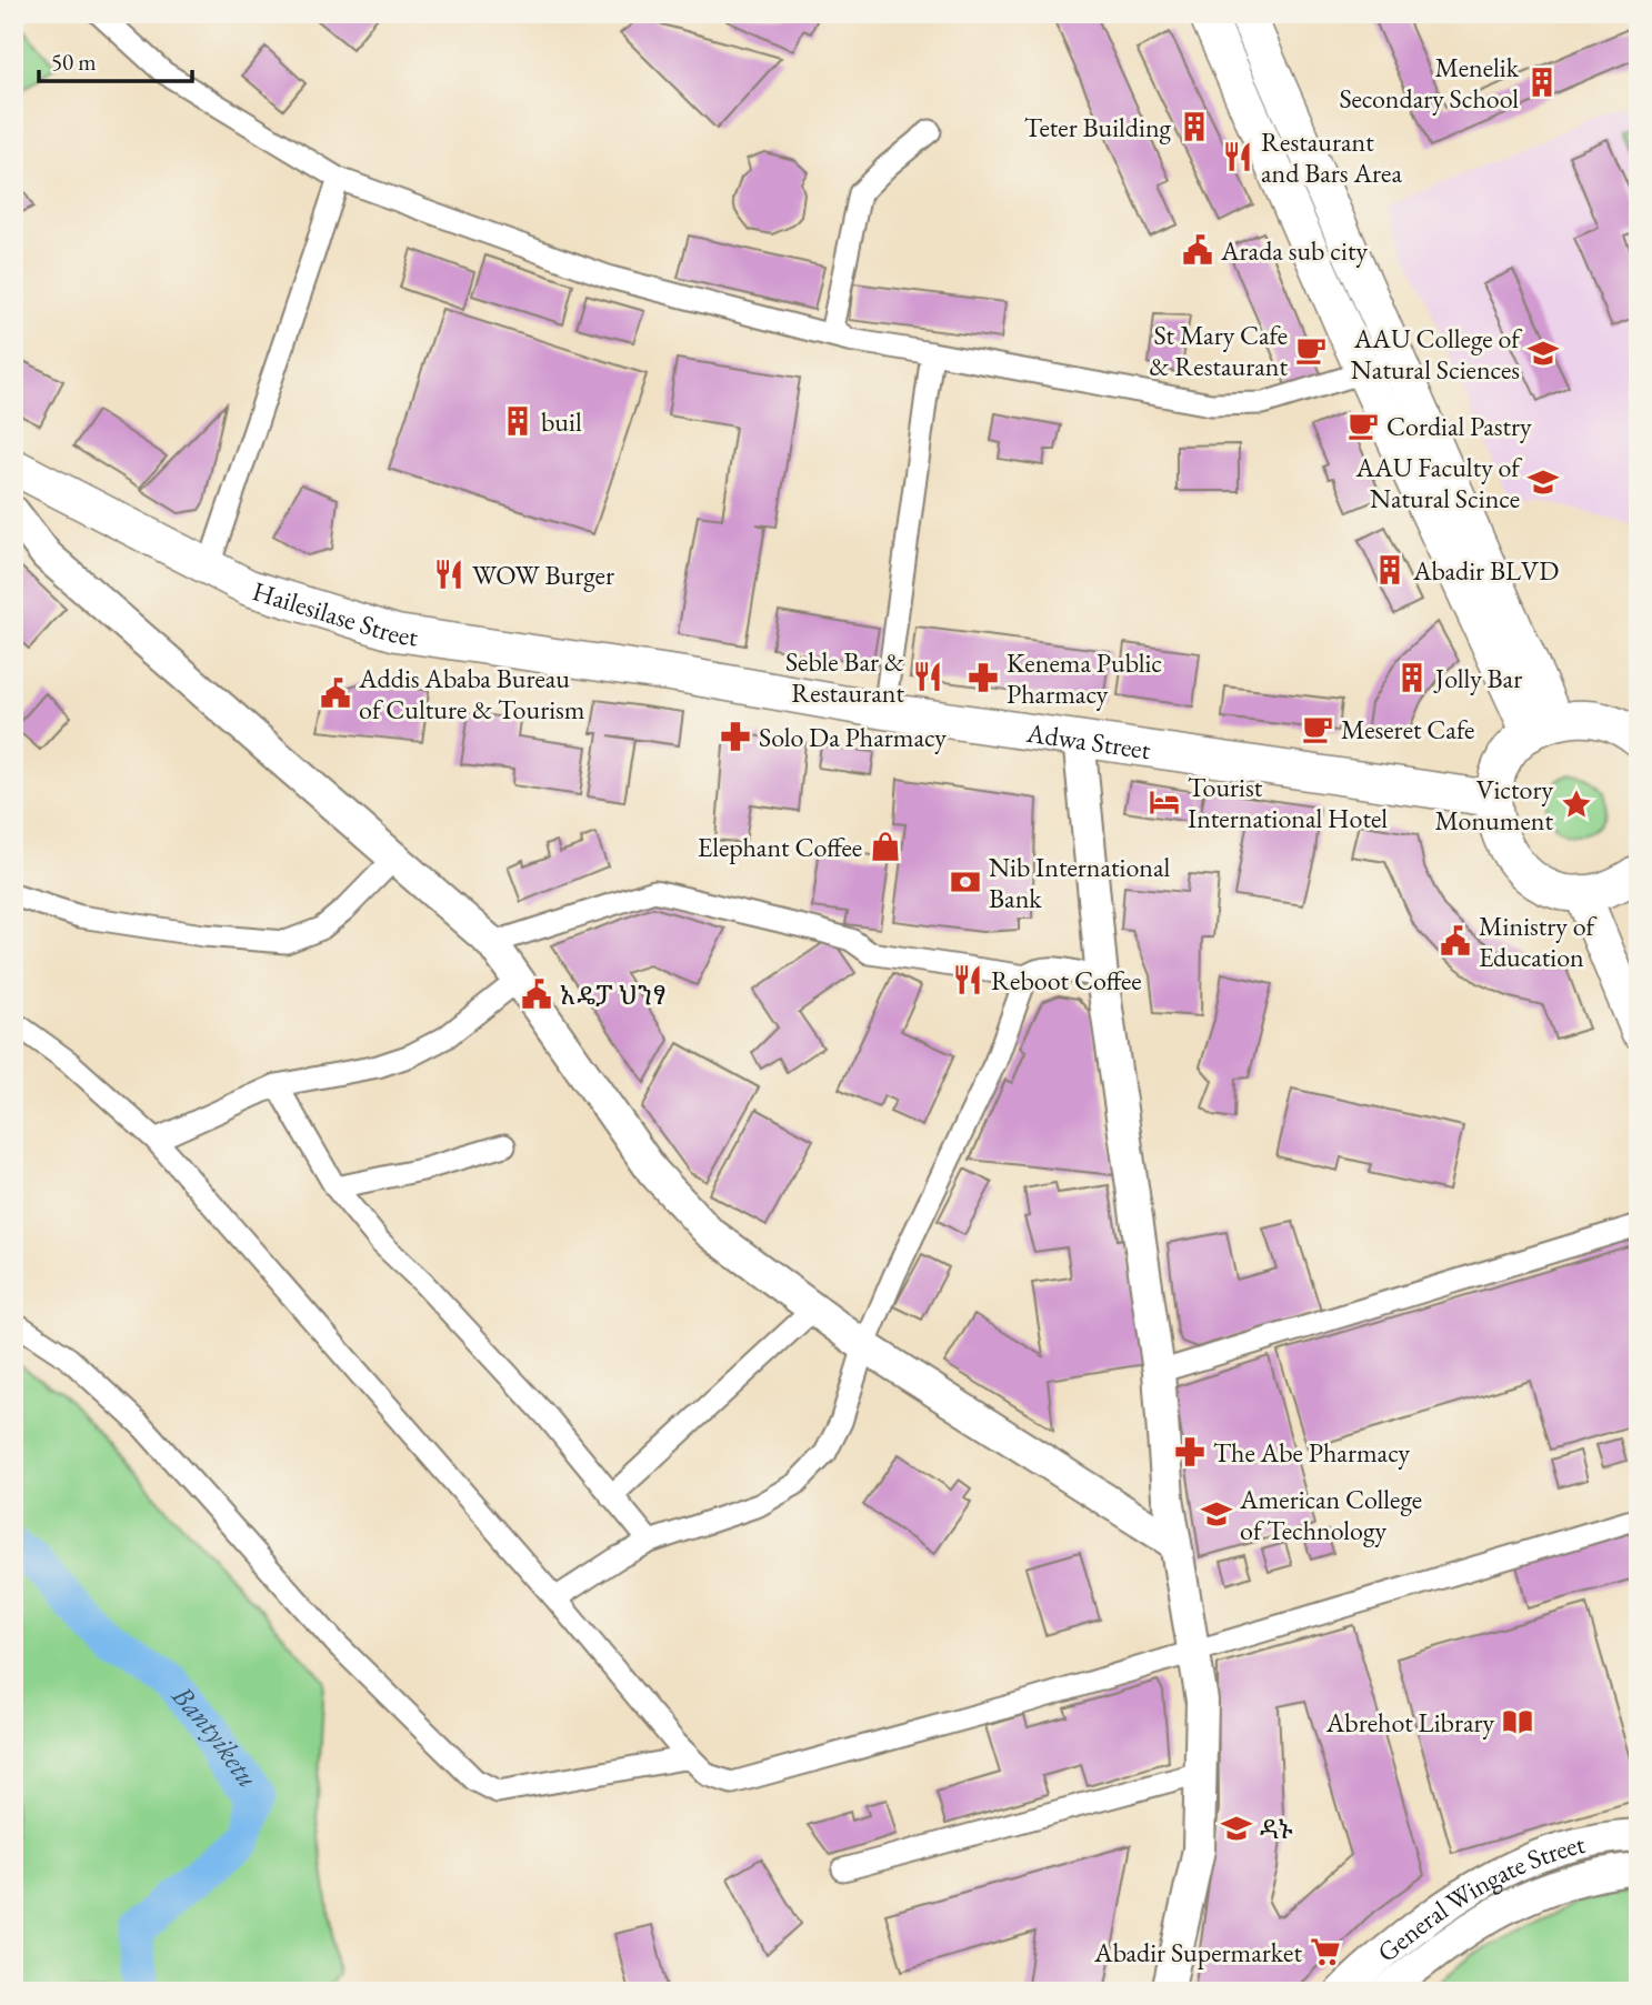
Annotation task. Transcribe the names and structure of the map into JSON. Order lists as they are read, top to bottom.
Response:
{
  "streets": {
    "main road": ["Hailesilase Street", "Adwa Street"],
    "street": ["General Wingate Street"]
  },
  "crossings": [
    ["Hailesilase Street", "Adwa Street"]
  ],
  "water": ["Bantyiketu"],
  "places": {
    "building": [
      "Menelik Secondary School",
      "Teter Building",
      "buil",
      "Abadir BLVD",
      "Jolly Bar"
    ],
    "restaurant": [
      "Restaurant and Bars Area",
      "WOW Burger",
      "Seble Bar & Restaurant",
      "Reboot Coffee"
    ],
    "public building": [
      "Arada sub city",
      "Addis Ababa Bureau of Culture & Tourism",
      "Ministry of Education",
      "አዴፓ ህንፃ"
    ],
    "cafe": ["St Mary Cafe & Restaurant", "Cordial Pastry", "Meseret Cafe"],
    "school or university": [
      "AAU College of Natural Sciences",
      "AAU Faculty of Natural Scince",
      "American College of Technology",
      "ዳኑ"
    ],
    "pharmacy": ["Kenema Public Pharmacy", "Solo Da Pharmacy", "The Abe Pharmacy"],
    "hotel": ["Tourist International Hotel"],
    "place": ["Victory Monument"],
    "shop": ["Elephant Coffee"],
    "bank": ["Nib International Bank"],
    "library": ["Abrehot Library"],
    "supermarket": ["Abadir Supermarket"]
  },
  "scale_bar": "50 m"
}
